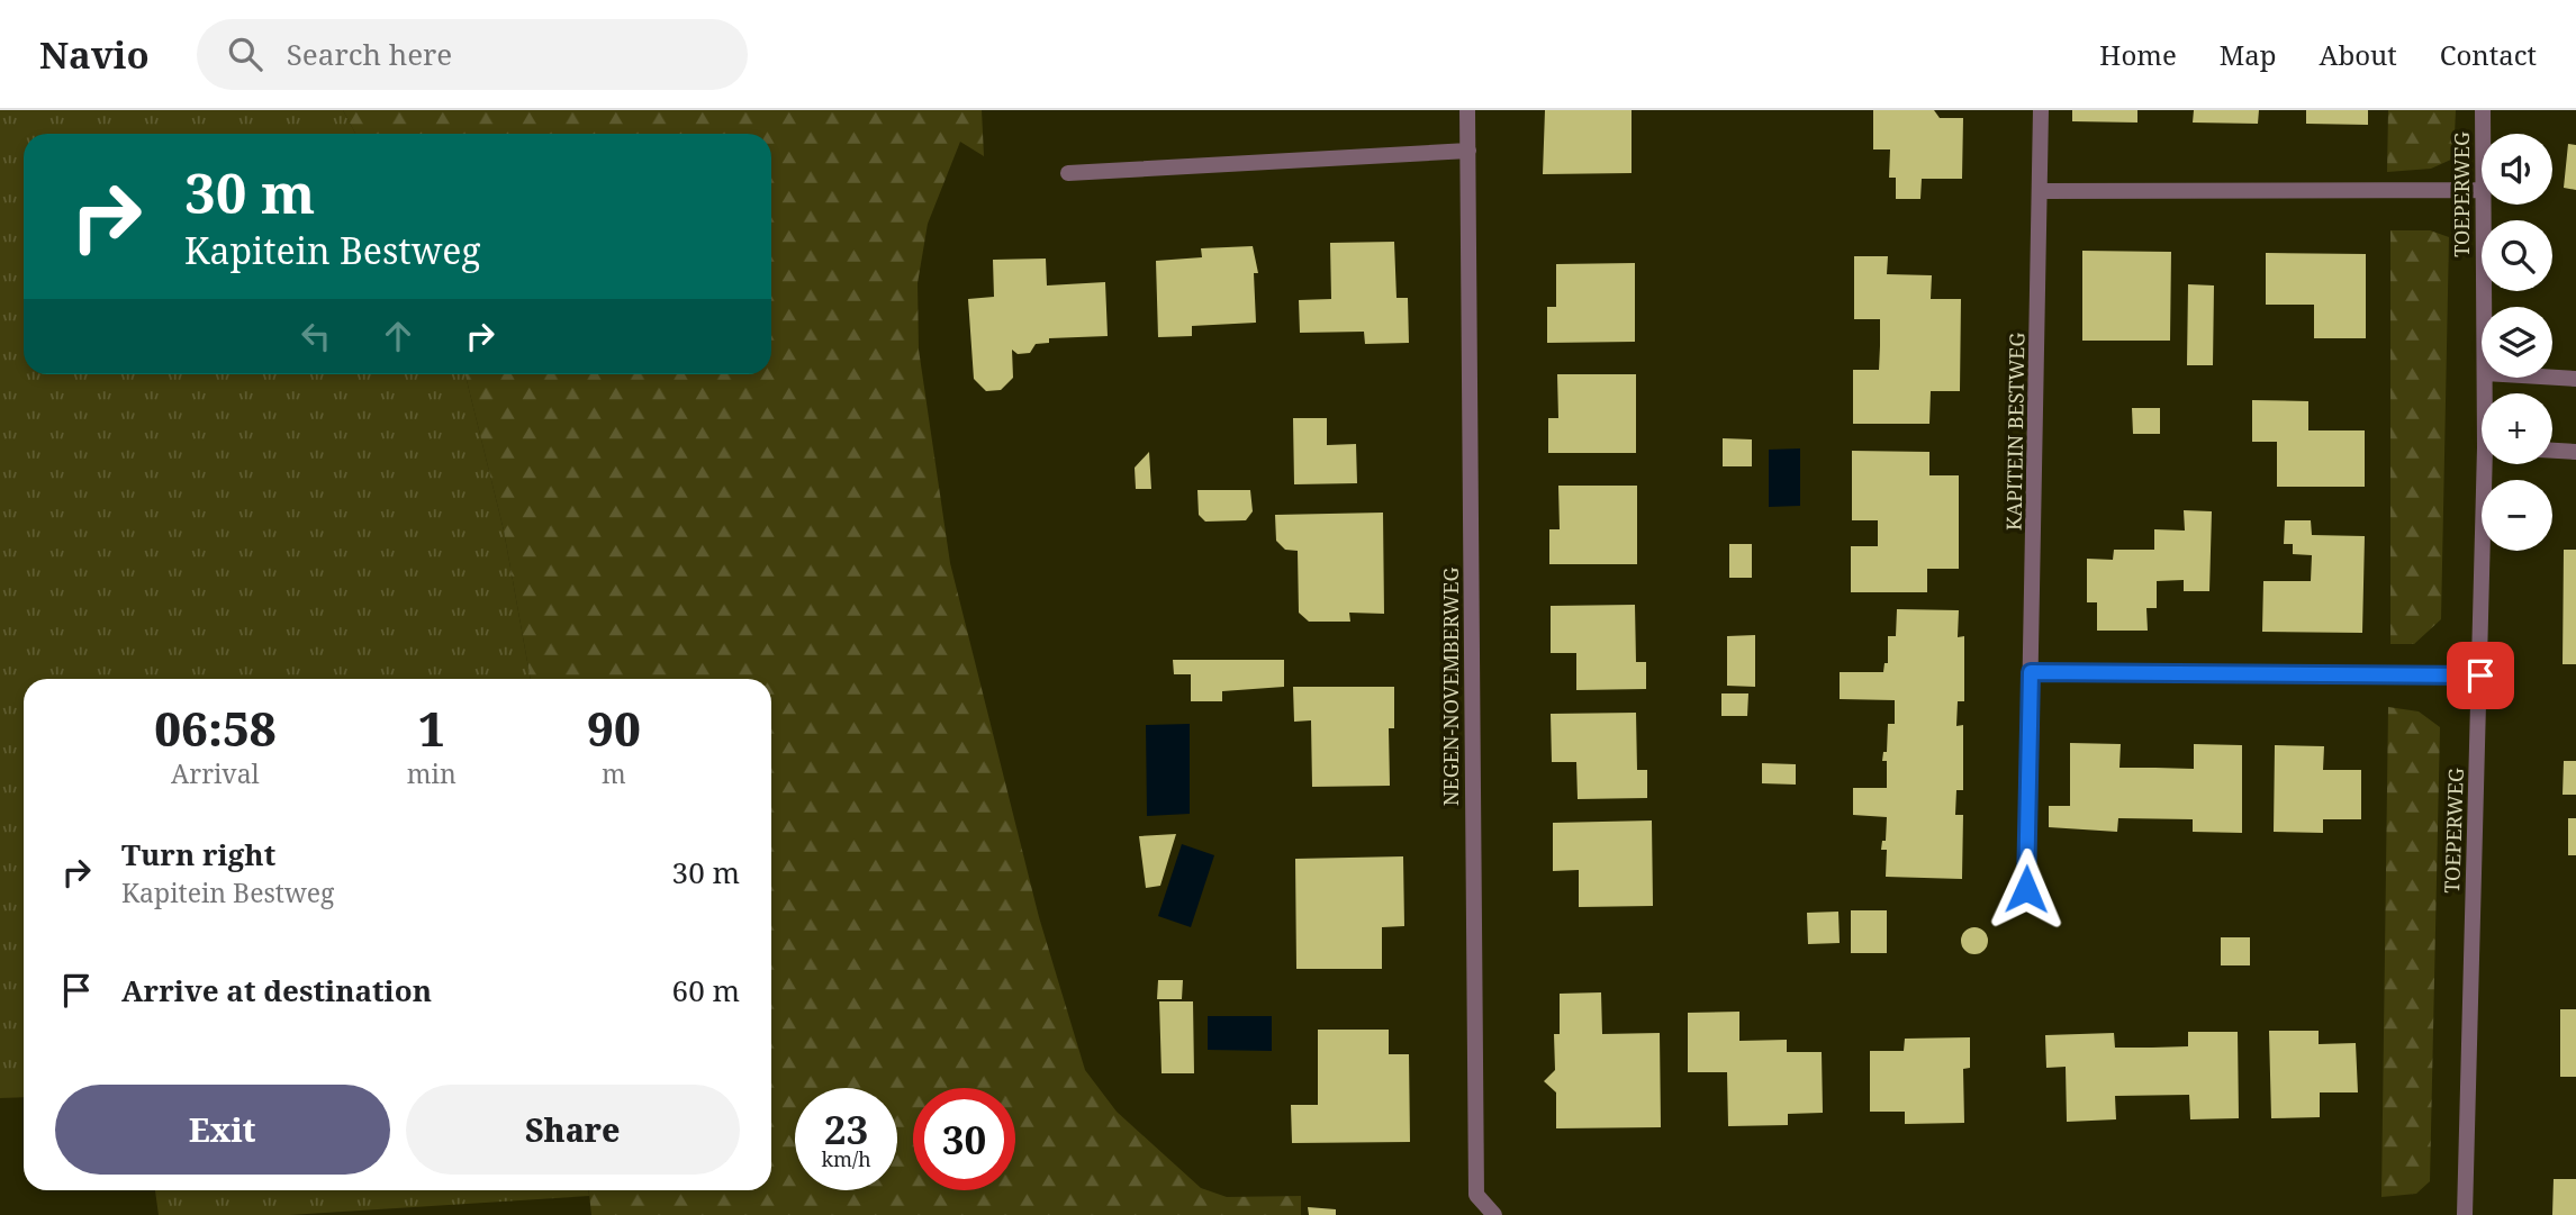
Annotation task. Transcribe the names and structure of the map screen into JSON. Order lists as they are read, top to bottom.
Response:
{
  "streets": {
    "street": ["TOEPERWEG", "KAPITEIN BESTWEG", "NEGEN-NOVEMBERWEG"]
  },
  "page": {
    "header": "Navio",
    "search": "Search here",
    "nav": [
      "Home",
      "Map",
      "About",
      "Contact"
    ],
    "map_buttons": ["+", "−"],
    "turn": ["30 m", "Kapitein Bestweg"],
    "eta": [
      "06:58",
      "Arrival",
      "1",
      "min",
      "90",
      "m"
    ],
    "list": [
      {
        "name": "Turn right",
        "note": "Kapitein Bestweg",
        "value": "30 m"
      },
      {
        "name": "Arrive at destination",
        "value": "60 m"
      }
    ],
    "buttons": ["Exit", "Share"],
    "speed": "23 km/h",
    "limit": "30"
  }
}
